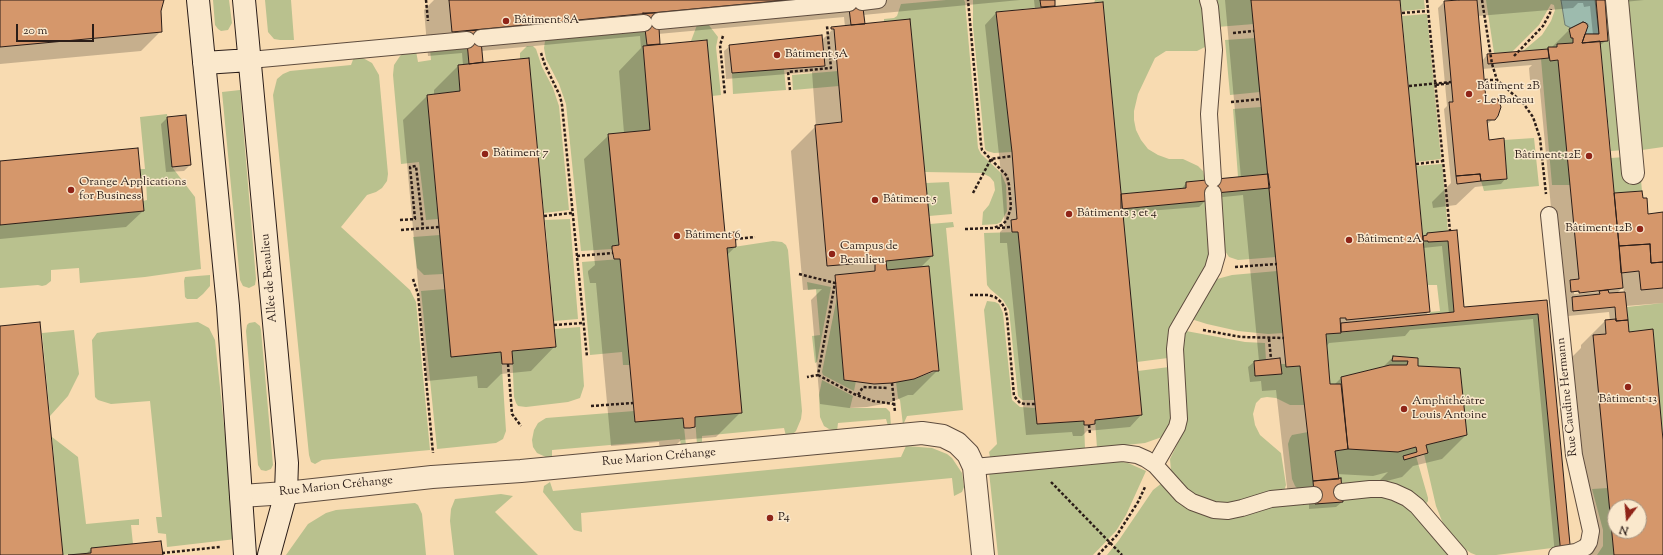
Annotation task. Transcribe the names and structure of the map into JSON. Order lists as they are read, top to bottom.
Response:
{
  "streets": {
    "street": ["Allée de Beaulieu", "Rue Marion Créhange"],
    "lane": ["Rue Caudine Hermann"]
  },
  "crossings": [
    ["Allée de Beaulieu", "Rue Marion Créhange"]
  ],
  "places": [
    "Bâtiment 8A",
    "Bâtiment 5A",
    "Bâtiment 2B - Le Bateau",
    "Bâtiment 7",
    "Bâtiment 12E",
    "Orange Applications for Business",
    "Bâtiment 5",
    "Bâtiments 3 et 4",
    "Bâtiment 12B",
    "Bâtiment 6",
    "Bâtiment 2A",
    "Campus de Beaulieu",
    "Bâtiment 13",
    "Amphithéâtre Louis Antoine",
    "P4"
  ],
  "scale_bar": "20 m",
  "north": "bottom"
}
